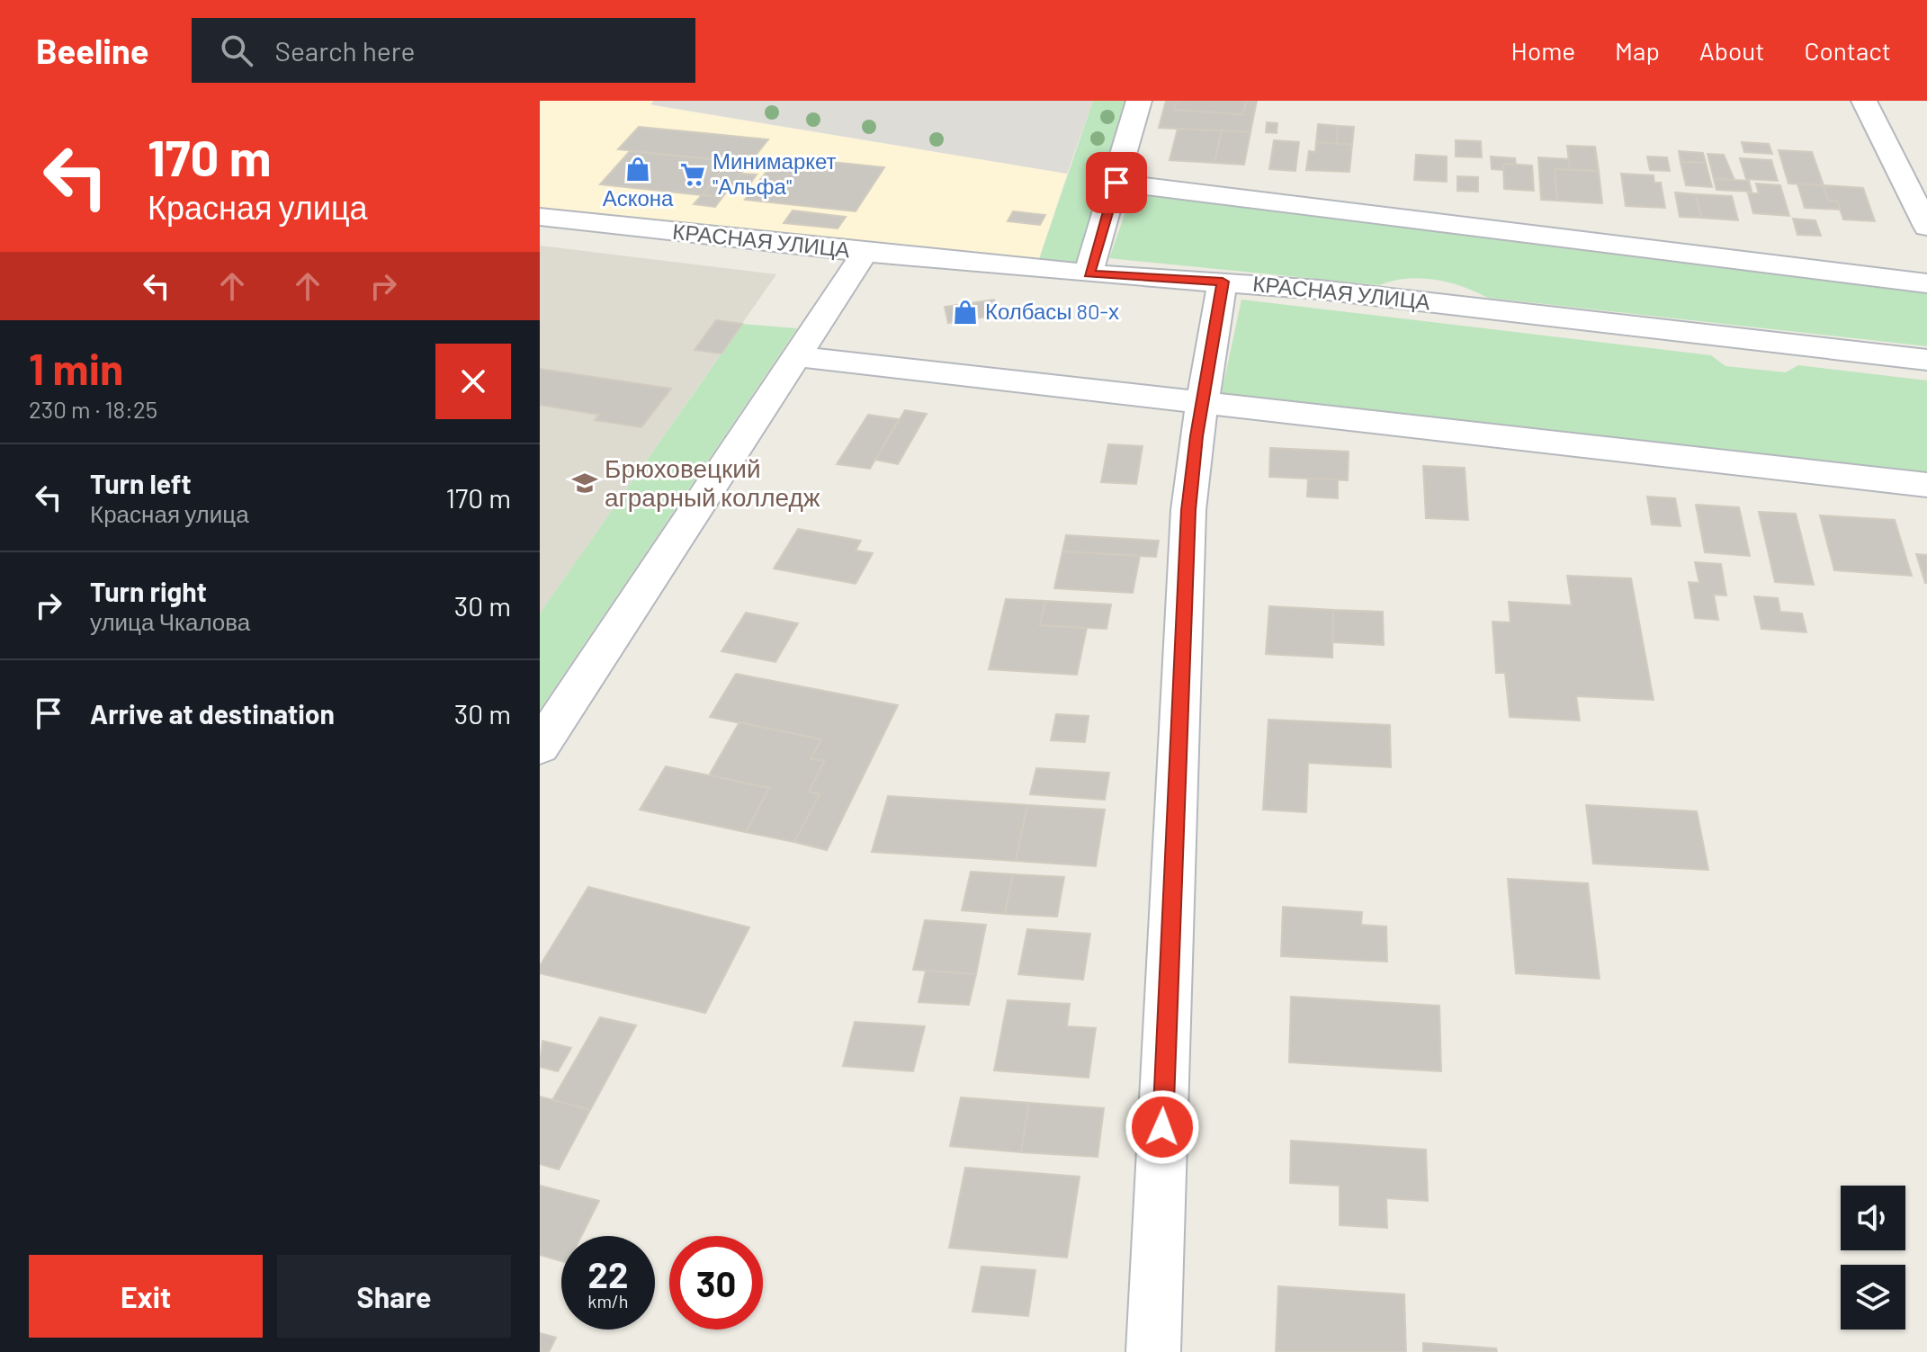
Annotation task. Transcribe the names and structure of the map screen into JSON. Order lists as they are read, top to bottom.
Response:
{
  "streets": {
    "street": ["КРАСНАЯ УЛИЦА"]
  },
  "places": {
    "shop": ["Аскона", "Колбасы 80-х"],
    "supermarket": ["Минимаркет \"Альфа\""],
    "school or university": ["Брюховецкий аграрный колледж"]
  },
  "page": {
    "header": "Beeline",
    "search": "Search here",
    "nav": [
      "Home",
      "Map",
      "About",
      "Contact"
    ],
    "turn": ["170 m", "Красная улица"],
    "heading": ["1 min", "230 m · 18:25"],
    "list": [
      {
        "name": "Turn left",
        "note": "Красная улица",
        "value": "170 m"
      },
      {
        "name": "Turn right",
        "note": "улица Чкалова",
        "value": "30 m"
      },
      {
        "name": "Arrive at destination",
        "value": "30 m"
      }
    ],
    "speed": "22 km/h",
    "limit": "30",
    "buttons": ["Exit", "Share"]
  }
}
